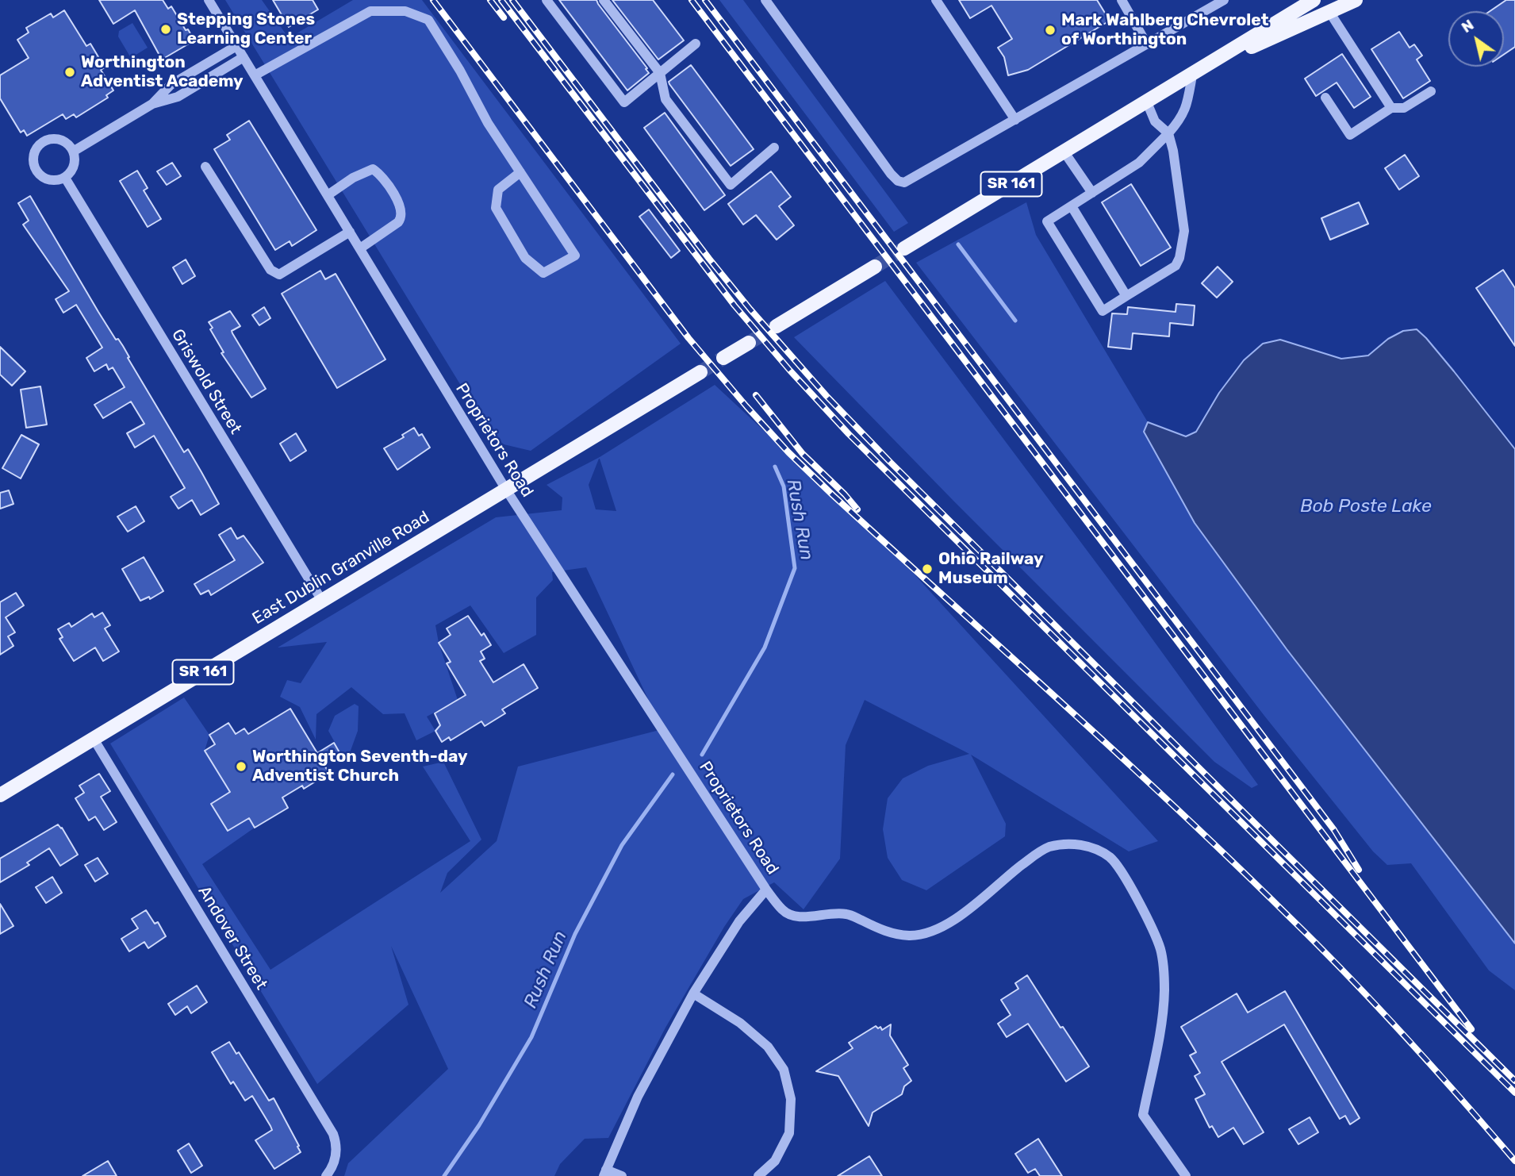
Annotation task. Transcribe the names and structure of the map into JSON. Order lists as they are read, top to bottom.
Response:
{
  "streets": {
    "main road": ["SR 161", "East Dublin Granville Road"],
    "street": ["Griswold Street", "Proprietors Road", "Andover Street"]
  },
  "crossings": [
    ["Griswold Street", "East Dublin Granville Road"],
    ["Proprietors Road", "East Dublin Granville Road"],
    ["East Dublin Granville Road", "Andover Street"]
  ],
  "water": ["Bob Poste Lake", "Rush Run"],
  "places": [
    "Stepping Stones Learning Center",
    "Mark Wahlberg Chevrolet of Worthington",
    "Worthington Adventist Academy",
    "Ohio Railway Museum",
    "Worthington Seventh-day Adventist Church"
  ],
  "north": "top left"
}
